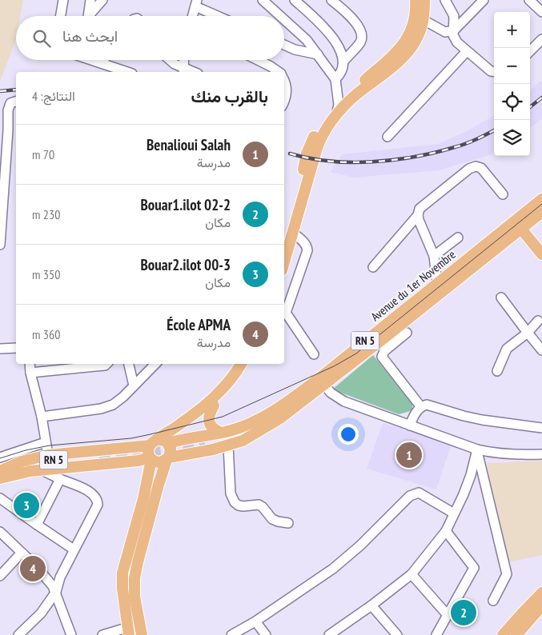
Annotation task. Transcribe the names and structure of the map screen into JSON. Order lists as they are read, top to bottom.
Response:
{
  "streets": {
    "main road": ["Avenue du 1er Novembre", "RN 5"]
  },
  "crossings": [
    ["Avenue du 1er Novembre", "RN 5"]
  ],
  "page": {
    "map_buttons": ["+", "−"],
    "search": "ابحث هنا",
    "heading": ["بالقرب منك", "النتائج: 4"],
    "list": [
      {
        "mark": "1",
        "name": "Benalioui Salah",
        "note": "مدرسة",
        "value": "70 m"
      },
      {
        "mark": "2",
        "name": "Bouar1.ilot 02-2",
        "note": "مكان",
        "value": "230 m"
      },
      {
        "mark": "3",
        "name": "Bouar2.ilot 00-3",
        "note": "مكان",
        "value": "350 m"
      },
      {
        "mark": "4",
        "name": "École APMA",
        "note": "مدرسة",
        "value": "360 m"
      }
    ],
    "pins": [
      "1",
      "3",
      "4",
      "2"
    ]
  }
}
